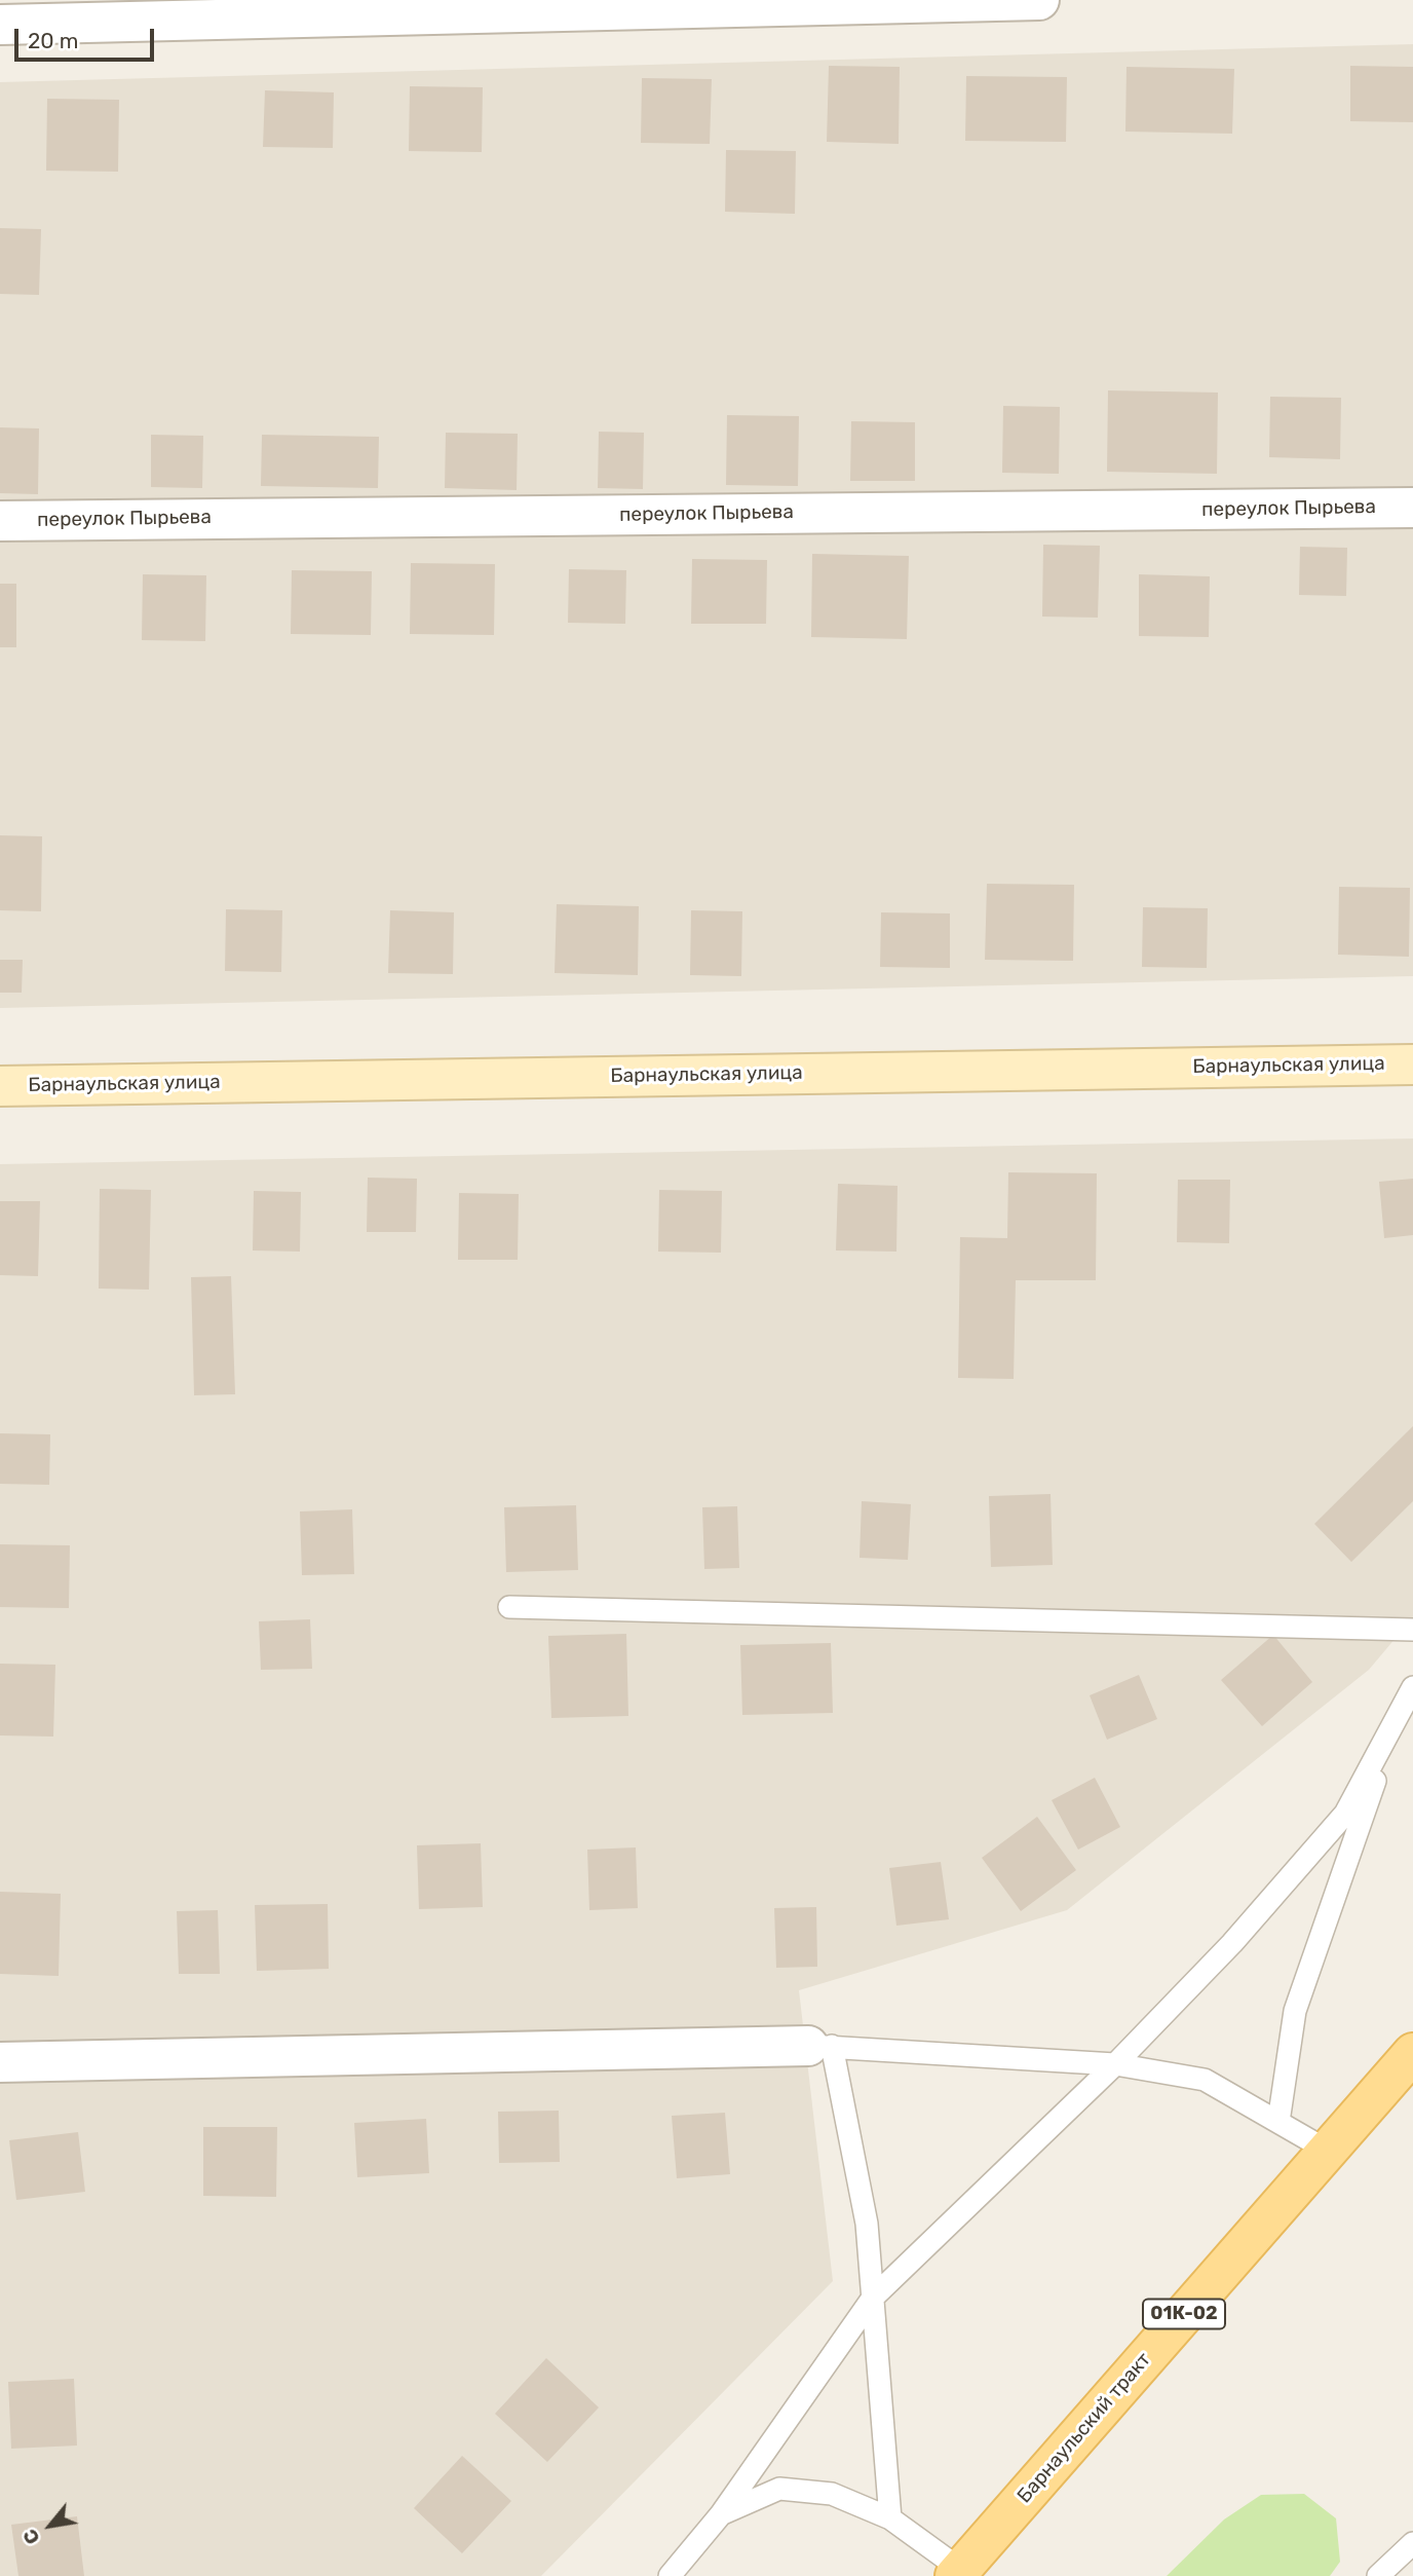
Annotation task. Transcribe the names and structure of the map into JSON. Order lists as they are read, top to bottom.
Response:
{
  "streets": {
    "main road": ["01К-02", "Барнаульский тракт"],
    "street": ["переулок Пырьева", "Барнаульская улица"]
  },
  "scale_bar": "20 m",
  "north": "bottom left"
}
